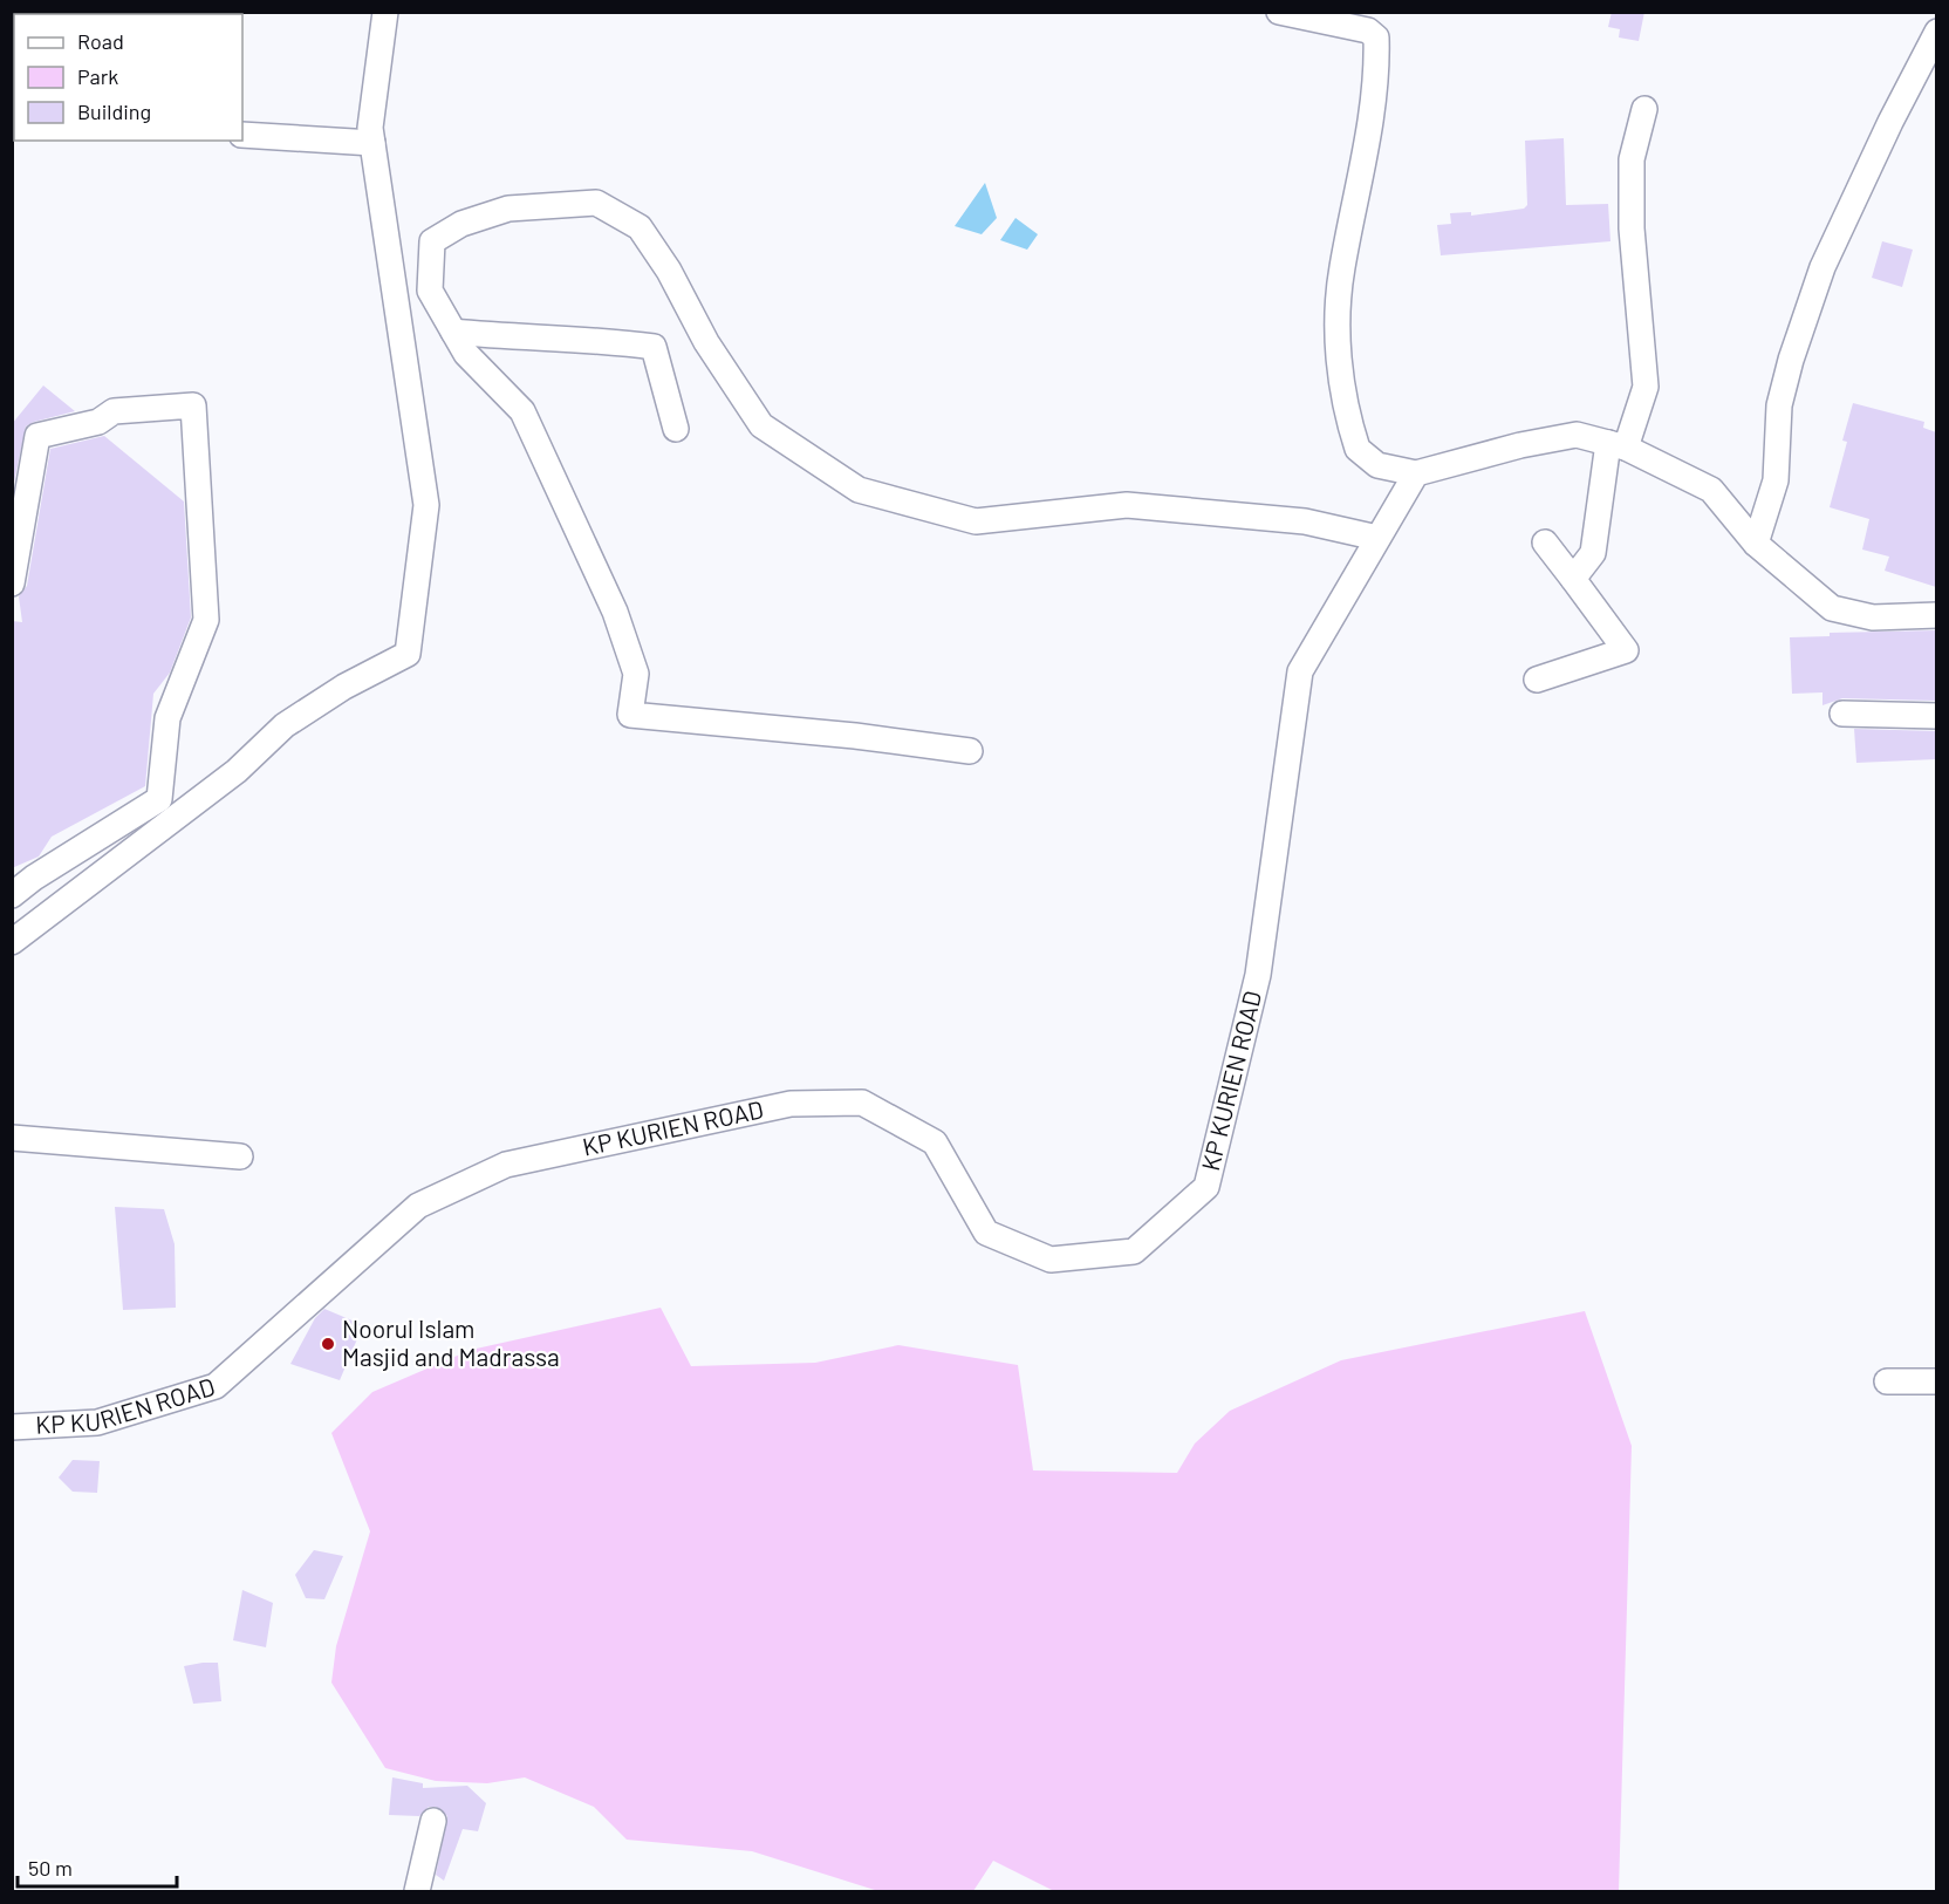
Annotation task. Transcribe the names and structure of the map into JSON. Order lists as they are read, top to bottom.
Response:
{
  "streets": {
    "street": ["KP KURIEN ROAD"]
  },
  "places": ["Noorul Islam Masjid and Madrassa"],
  "legend": ["Road", "Park", "Building"],
  "scale_bar": "50 m"
}
